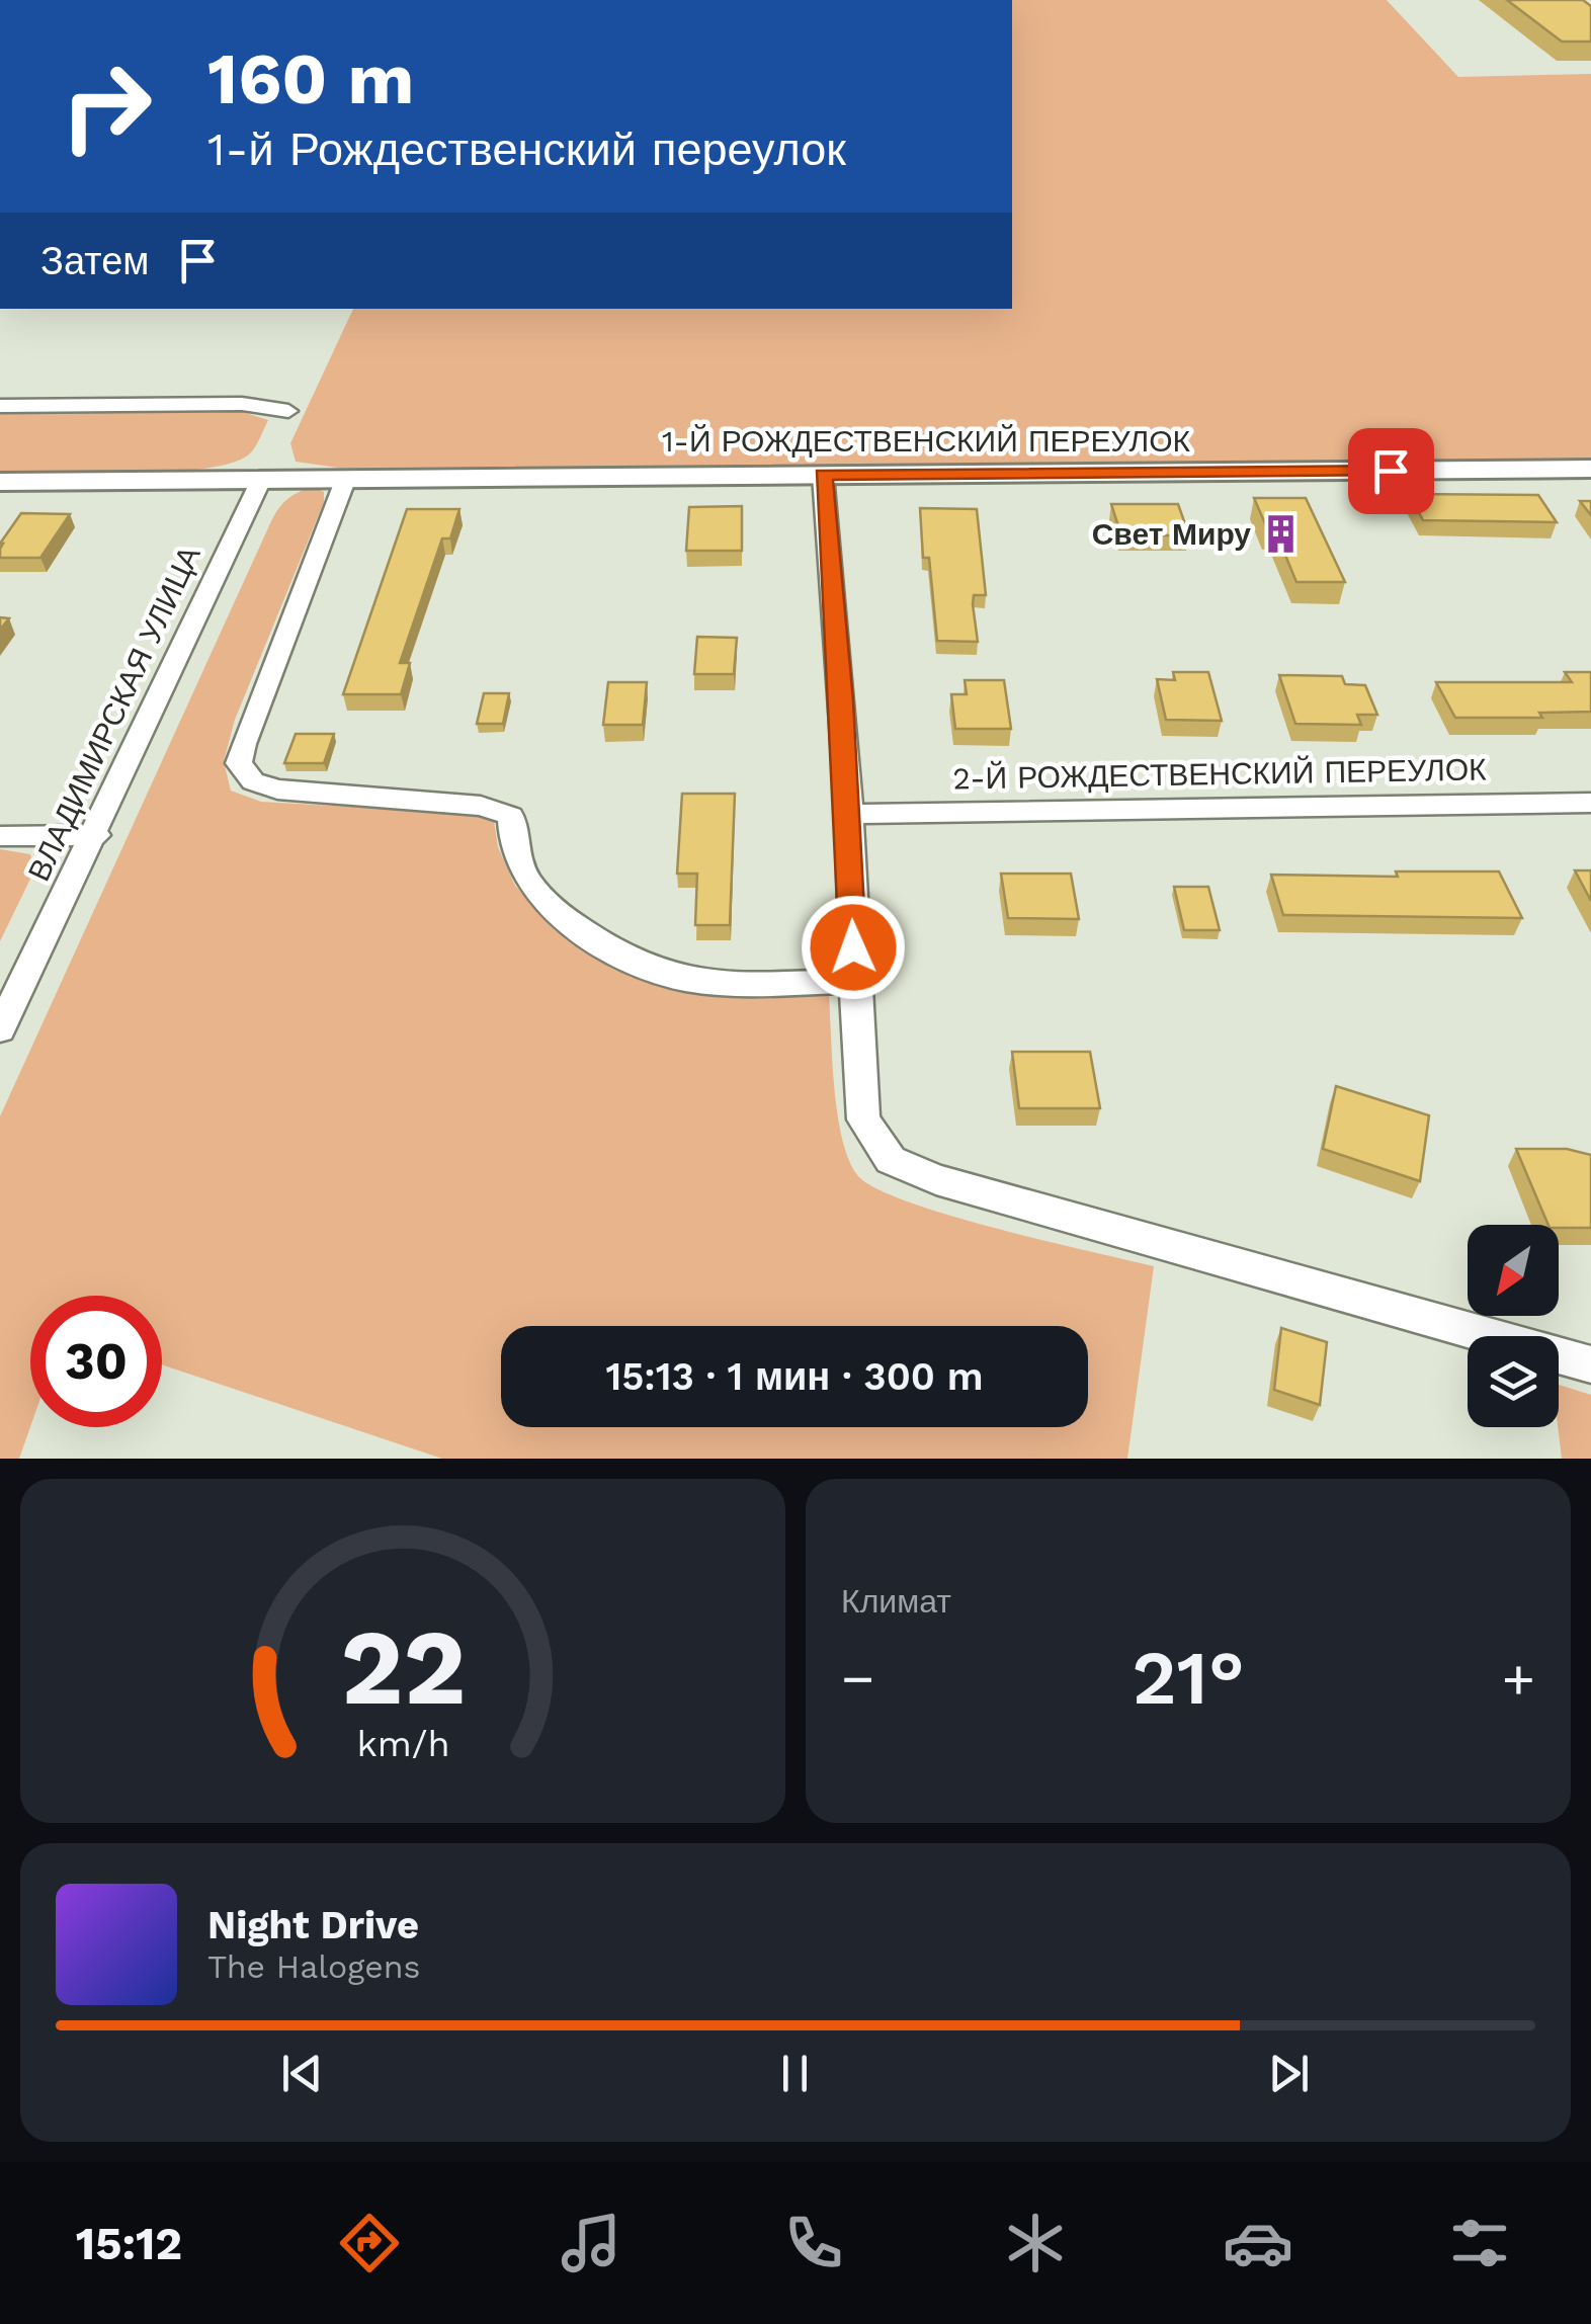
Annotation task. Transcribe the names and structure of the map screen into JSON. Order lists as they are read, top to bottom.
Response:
{
  "streets": {
    "street": ["1-Й РОЖДЕСТВЕНСКИЙ ПЕРЕУЛОК", "ВЛАДИМИРСКАЯ УЛИЦА", "2-Й РОЖДЕСТВЕНСКИЙ ПЕРЕУЛОК"]
  },
  "crossings": [
    ["1-Й РОЖДЕСТВЕНСКИЙ ПЕРЕУЛОК", "ВЛАДИМИРСКАЯ УЛИЦА"]
  ],
  "places": {
    "building": ["Свет Миру"]
  },
  "north": "bottom left",
  "page": {
    "turn": ["160 m", "1-й Рождественский переулок"],
    "then": "Затем",
    "limit": "30",
    "trip": "15:13 · 1 мин · 300 m",
    "tile": "Климат",
    "heat": ["−", "21°", "+"],
    "song": ["Night Drive", "The Halogens"],
    "tabs": "15:12",
    "gauge": ["22", "km/h"]
  }
}
